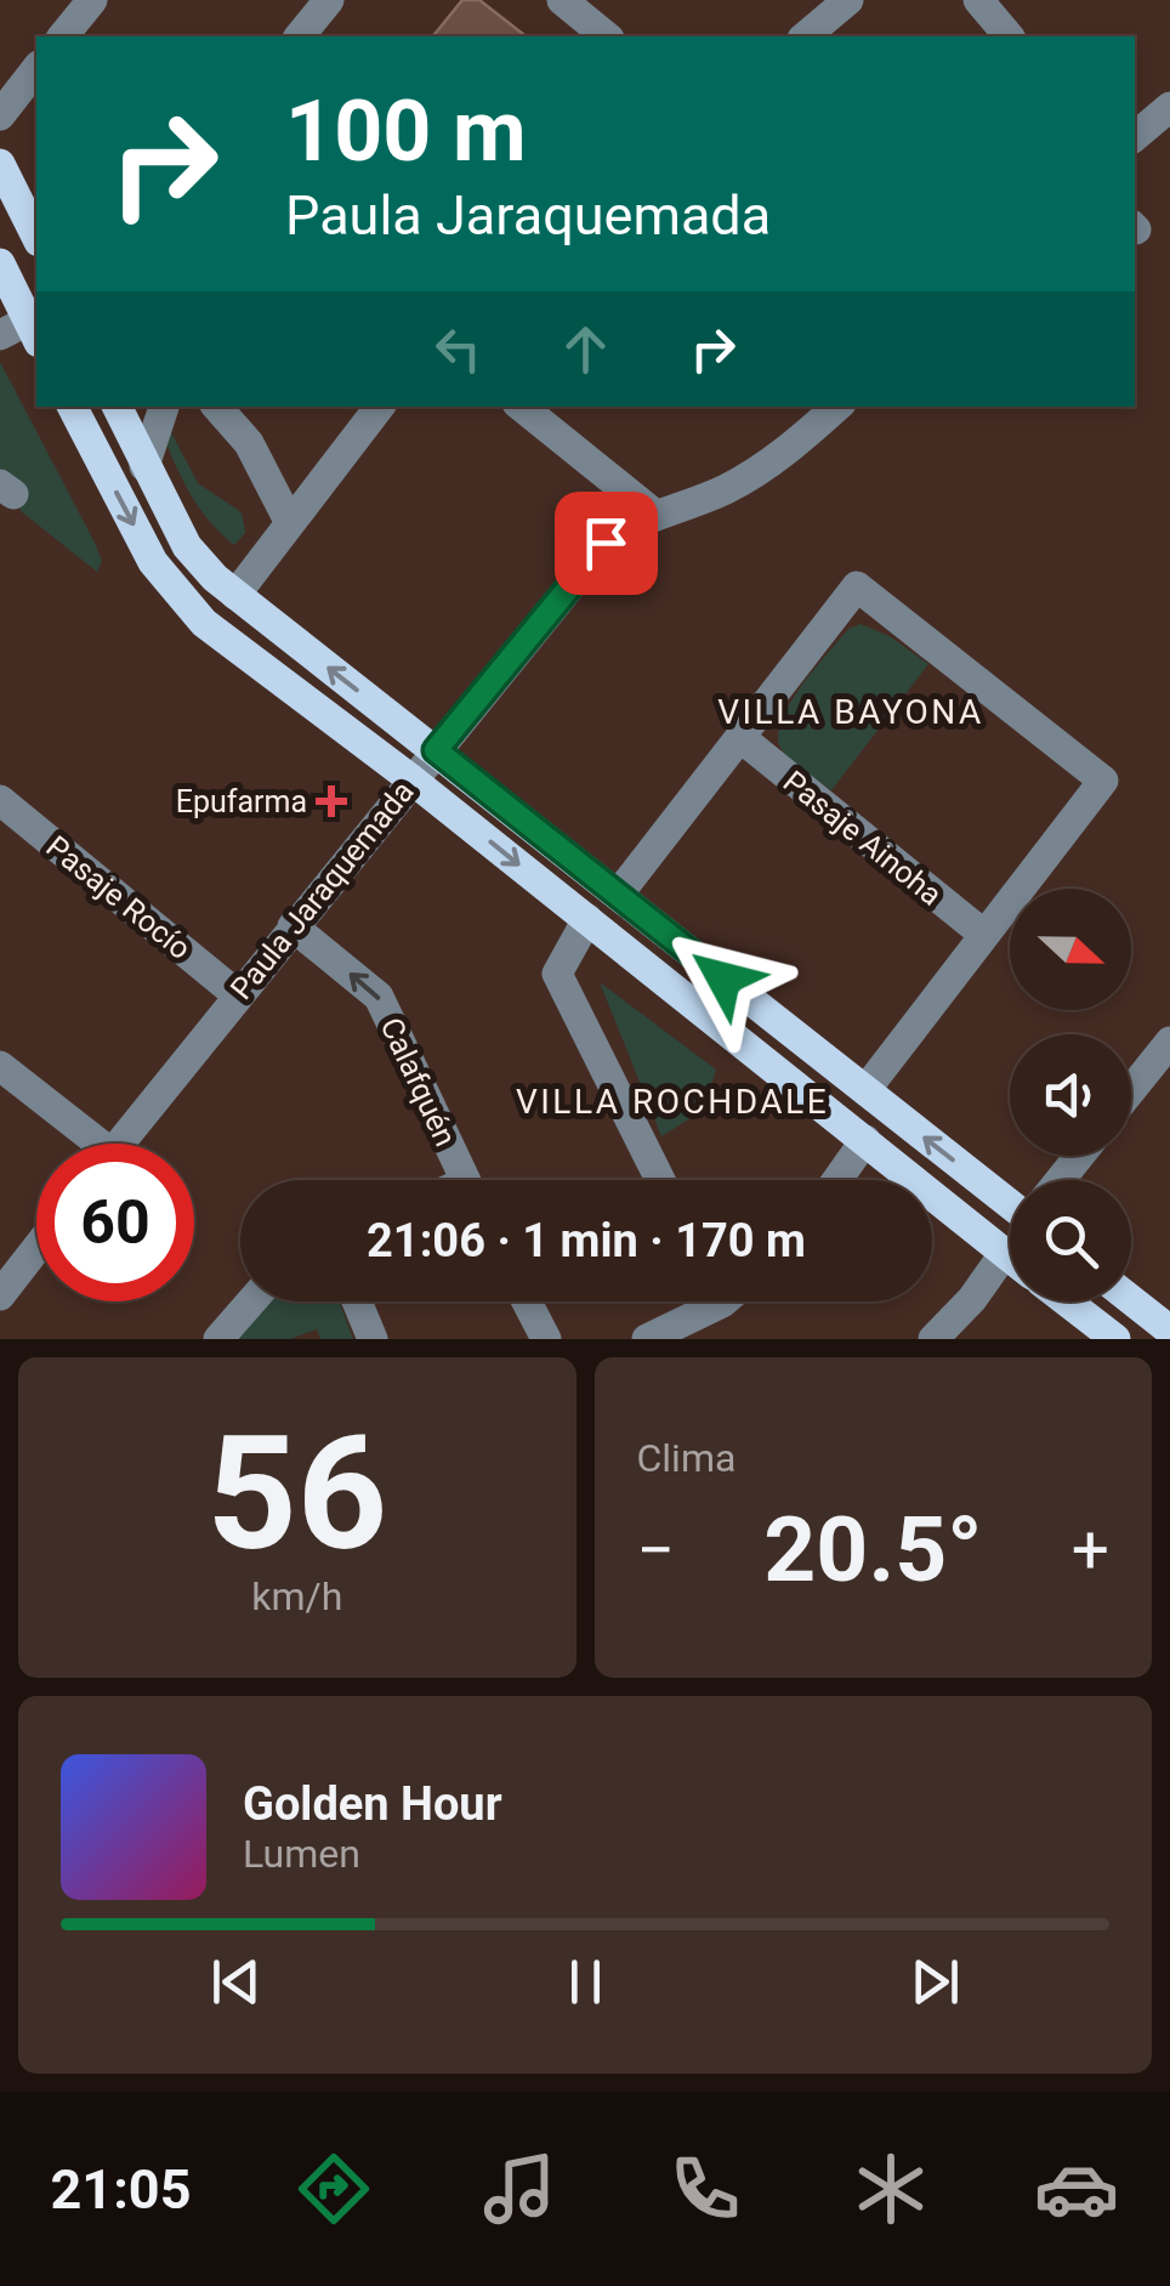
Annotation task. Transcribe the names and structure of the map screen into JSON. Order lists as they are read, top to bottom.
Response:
{
  "streets": {
    "street": [
      "Pasaje Ainoha",
      "Paula Jaraquemada",
      "Pasaje Rocío",
      "Calafquén"
    ]
  },
  "crossings": [
    ["Paula Jaraquemada", "Pasaje Rocío"],
    ["Paula Jaraquemada", "Calafquén"]
  ],
  "one_way": ["Calafquén"],
  "districts": ["VILLA BAYONA", "VILLA ROCHDALE"],
  "places": {
    "health": ["Epufarma"]
  },
  "north": "right",
  "page": {
    "turn": ["100 m", "Paula Jaraquemada"],
    "limit": "60",
    "trip": "21:06 · 1 min · 170 m",
    "tile": [
      ["56", "km/h"],
      "Clima"
    ],
    "heat": ["−", "20.5°", "+"],
    "song": ["Golden Hour", "Lumen"],
    "tabs": "21:05"
  }
}
